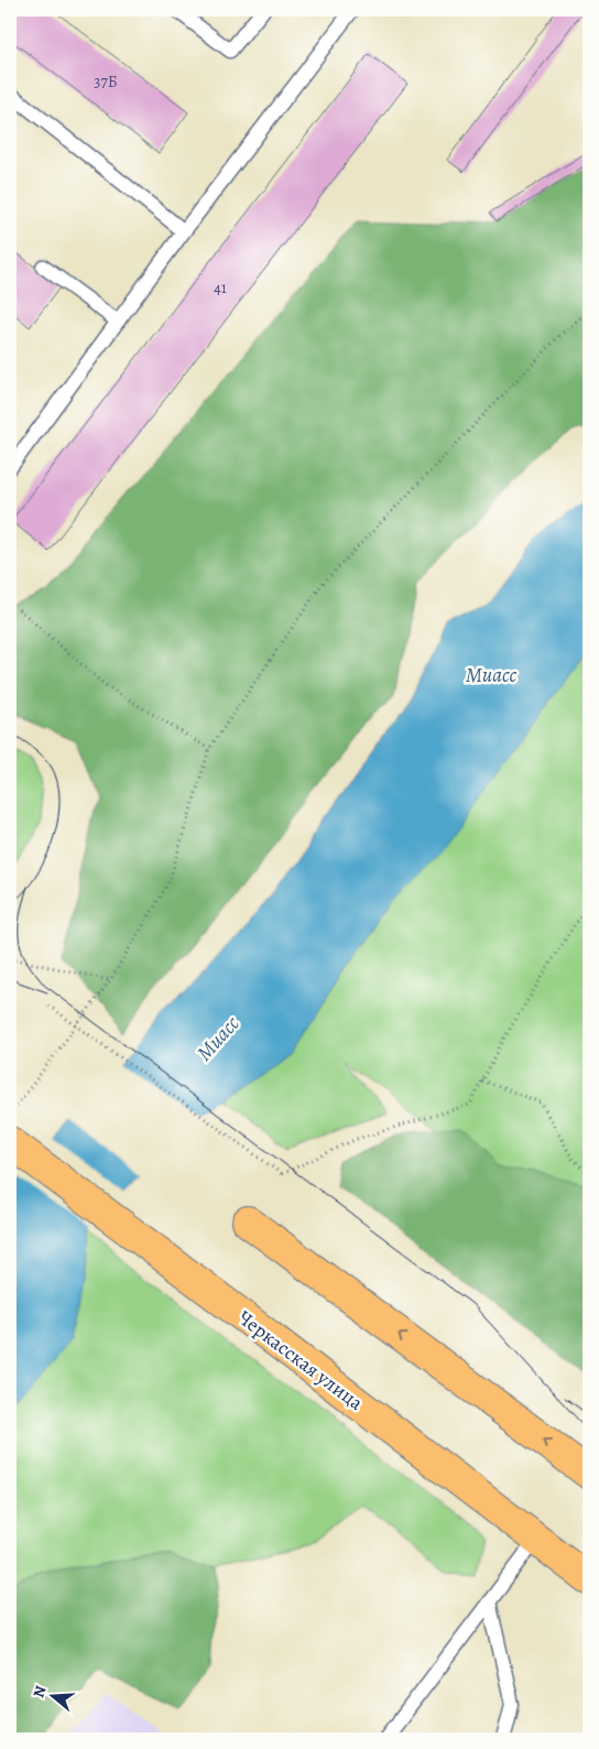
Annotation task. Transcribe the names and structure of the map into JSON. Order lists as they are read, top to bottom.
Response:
{
  "streets": {
    "main road": ["Черкасская улица"]
  },
  "water": ["Миасс"],
  "house_numbers": ["37Б", "41"],
  "north": "left"
}
